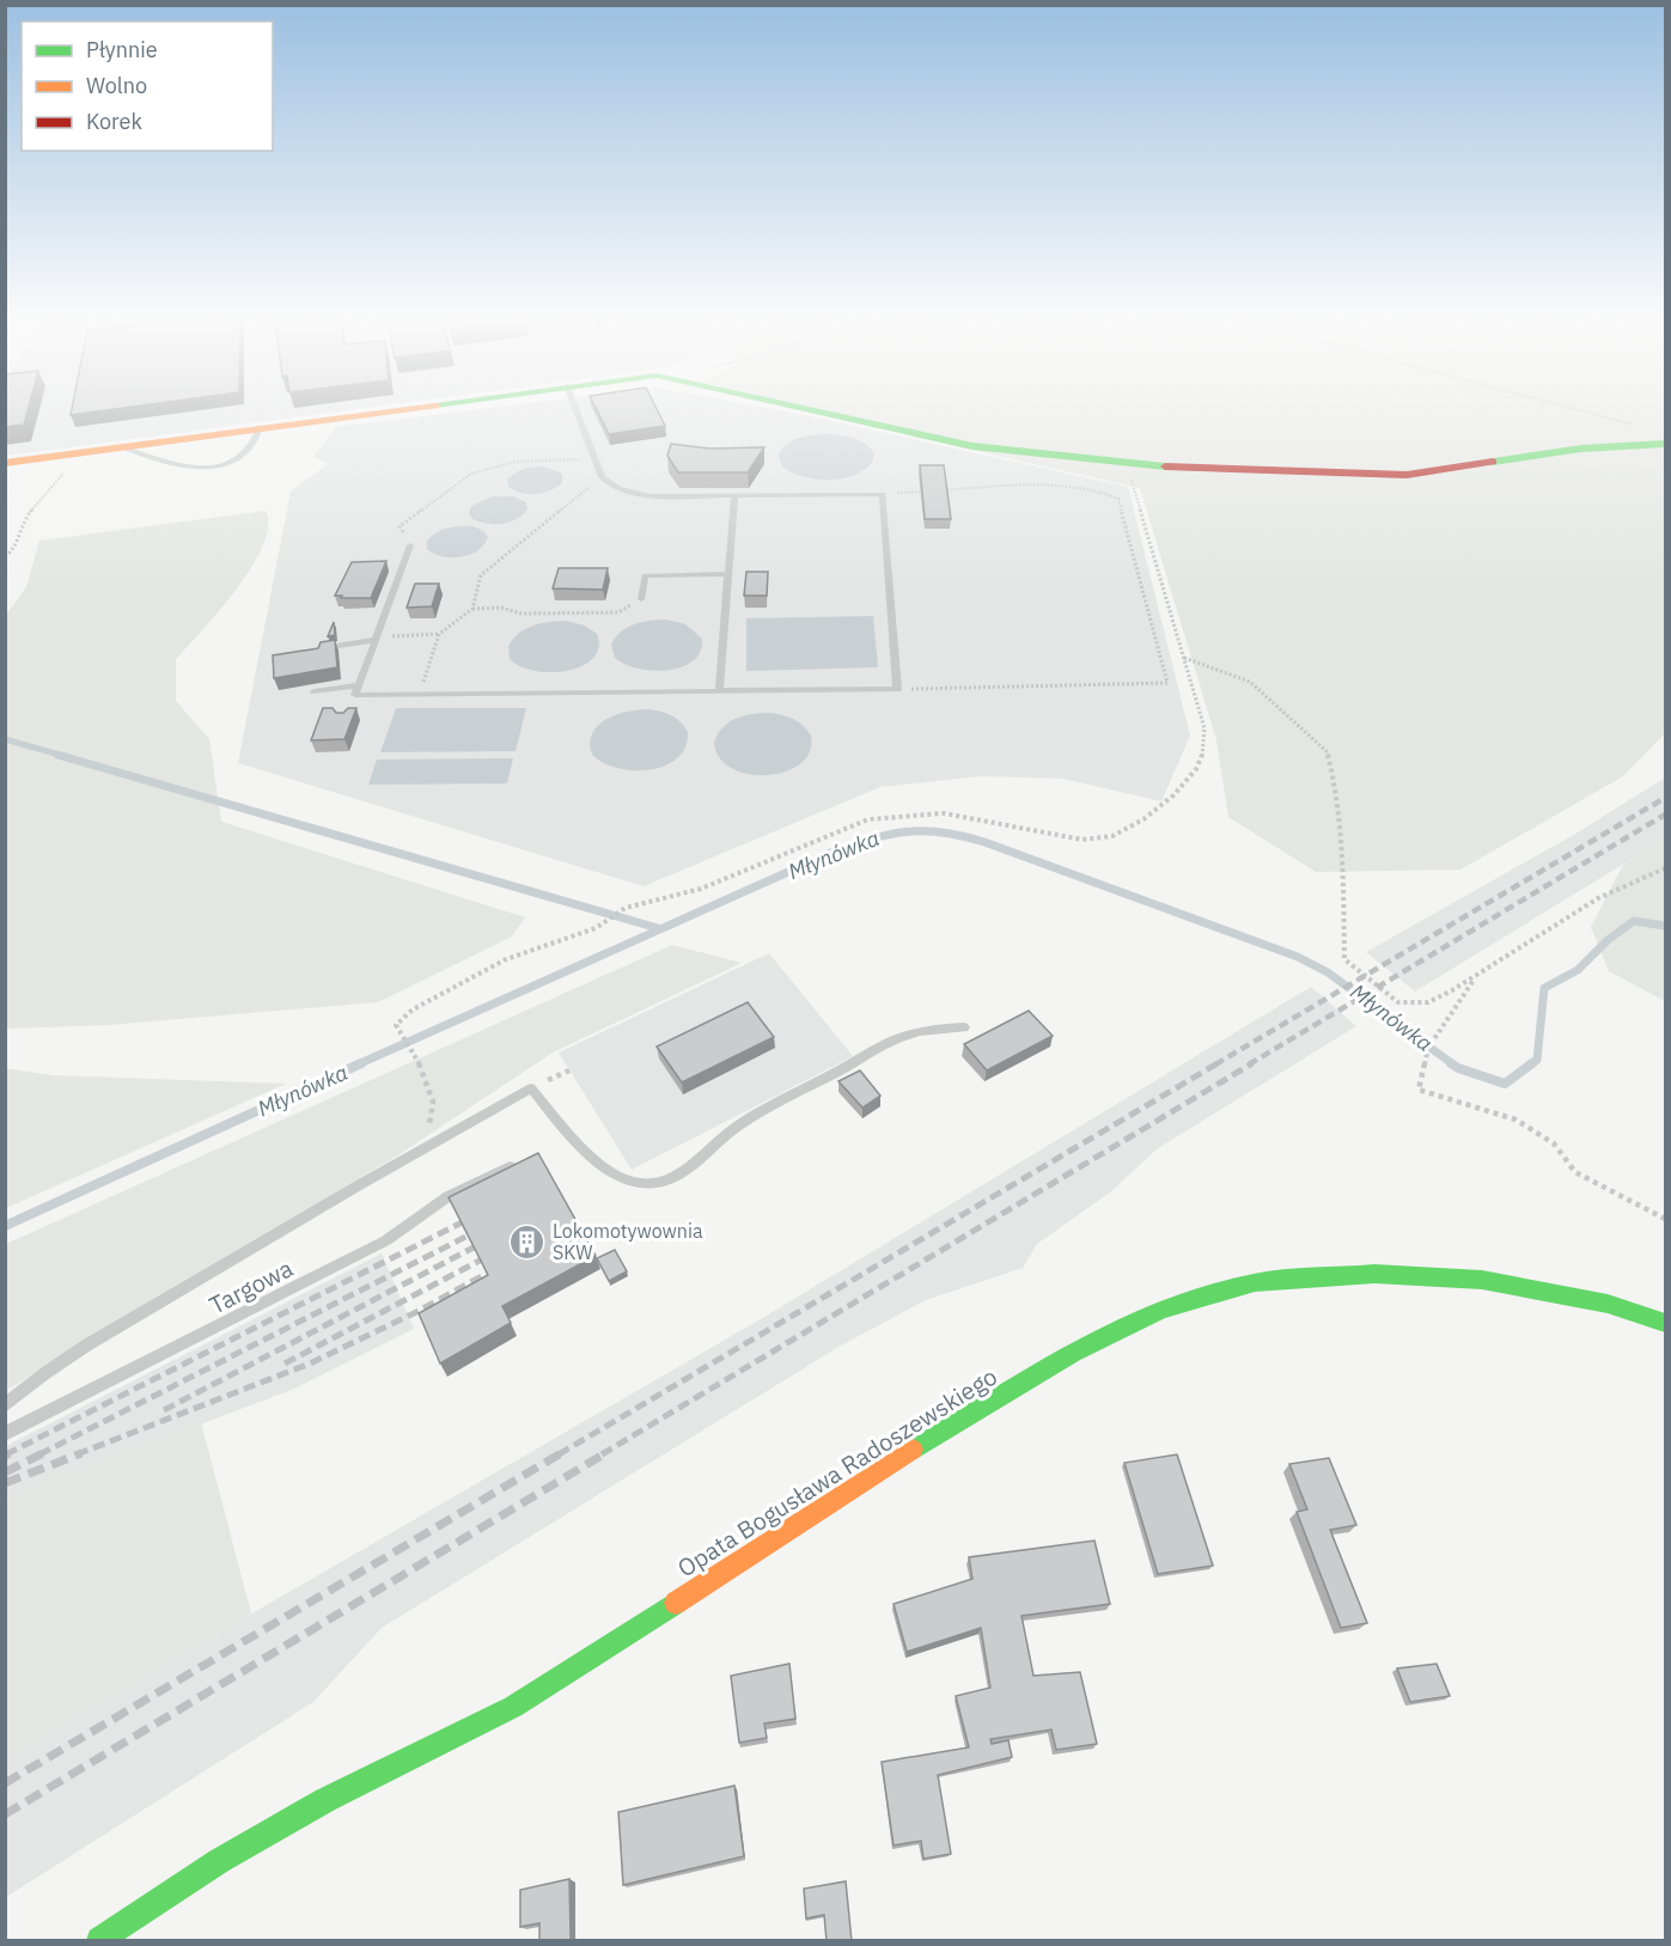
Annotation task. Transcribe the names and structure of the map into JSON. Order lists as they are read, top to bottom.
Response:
{
  "streets": {
    "street": ["Opata Bogusława Radoszewskiego"],
    "lane": ["Targowa"]
  },
  "water": ["Młynówka"],
  "places": {
    "building": ["Lokomotywownia SKW"]
  },
  "legend": ["Płynnie", "Wolno", "Korek"]
}
